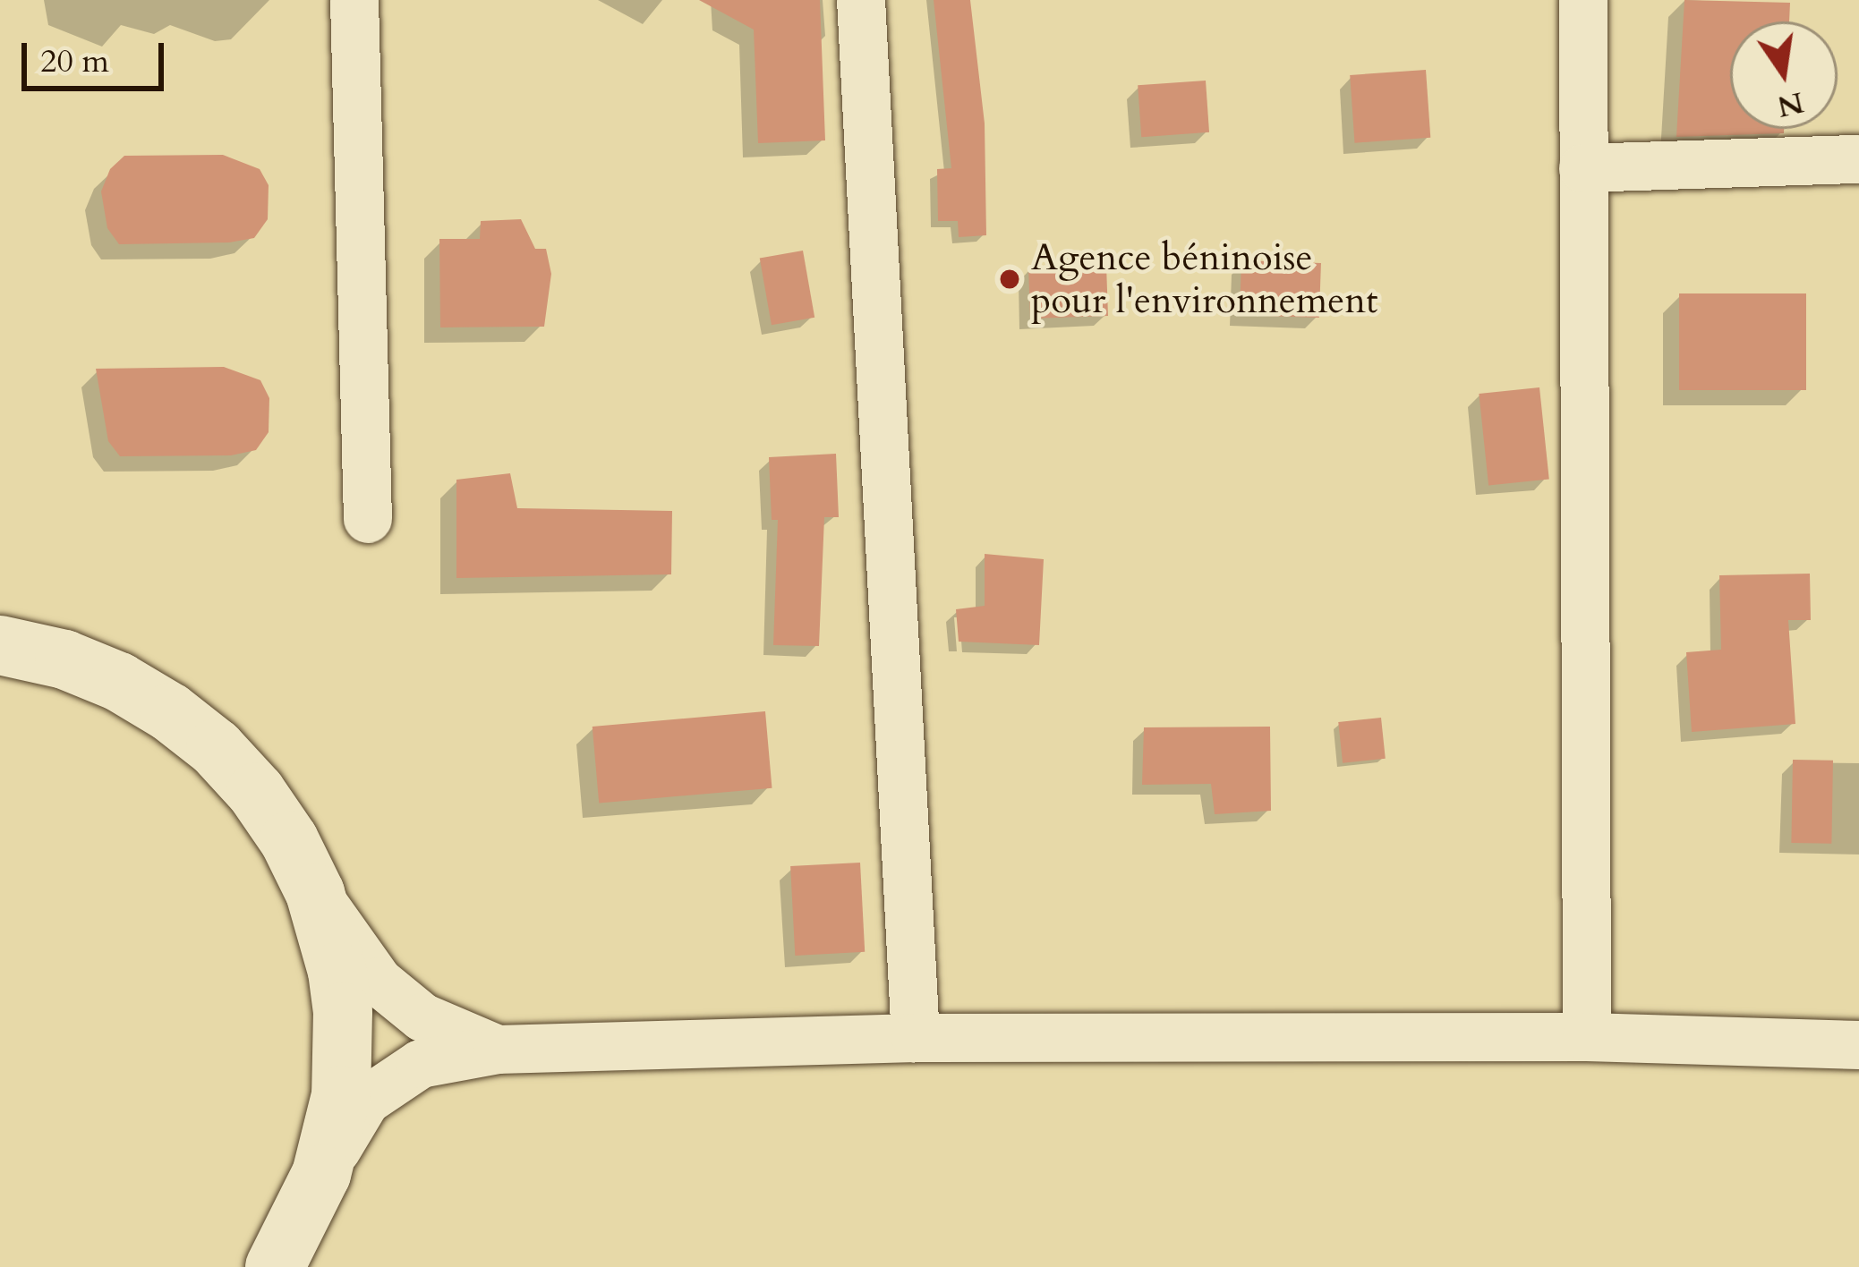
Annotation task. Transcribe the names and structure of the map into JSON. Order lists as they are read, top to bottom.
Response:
{
  "places": ["Agence béninoise pour l'environnement"],
  "scale_bar": "20 m",
  "north": "bottom"
}
